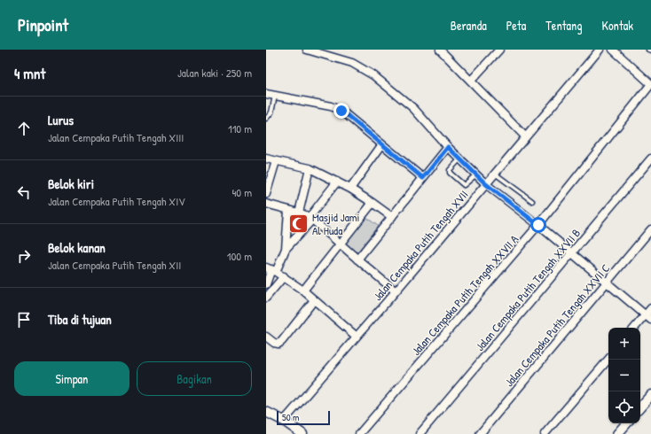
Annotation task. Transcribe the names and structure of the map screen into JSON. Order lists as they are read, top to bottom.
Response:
{
  "streets": {
    "street": [
      "Jalan Cempaka Putih Tengah XVII",
      "Jalan Cempaka Putih Tengah XXVII B",
      "Jalan Cempaka Putih Tengah XXVII A",
      "Jalan Cempaka Putih Tengah XXVII C"
    ]
  },
  "places": {
    "mosque": ["Masjid Jami Al Huda"]
  },
  "scale_bar": "50 m",
  "page": {
    "header": "Pinpoint",
    "nav": [
      "Beranda",
      "Peta",
      "Tentang",
      "Kontak"
    ],
    "heading": ["4 mnt", "Jalan kaki · 250 m"],
    "list": [
      ["Lurus", "Jalan Cempaka Putih Tengah XIII", "110 m"],
      ["Belok kiri", "Jalan Cempaka Putih Tengah XIV", "40 m"],
      ["Belok kanan", "Jalan Cempaka Putih Tengah XII", "100 m"],
      "Tiba di tujuan"
    ],
    "map_buttons": ["+", "−"],
    "buttons": ["Simpan", "Bagikan"],
    "scale": "50 m"
  }
}
